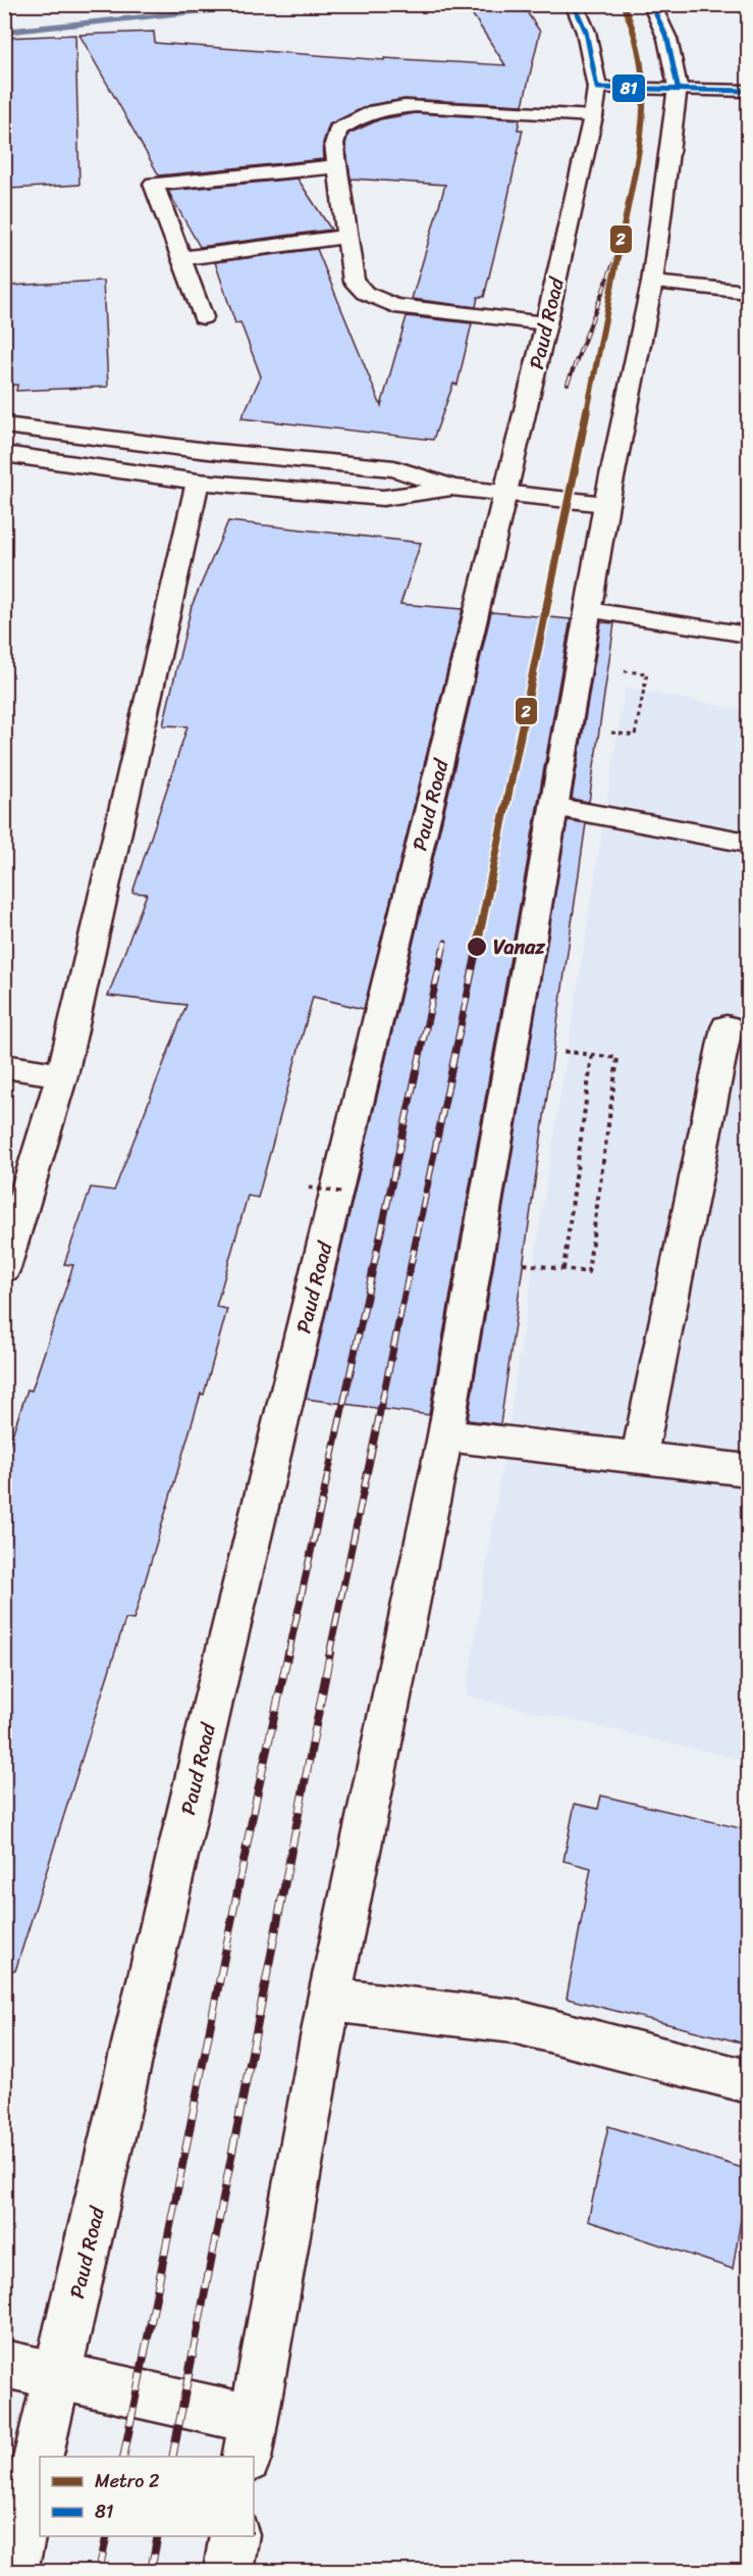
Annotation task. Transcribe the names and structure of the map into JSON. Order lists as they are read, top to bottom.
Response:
{
  "streets": {
    "main road": ["Paud Road"]
  },
  "places": ["Vanaz"],
  "lines": ["metro line 2", "transit line 81"],
  "legend": ["Metro 2", "81"]
}
